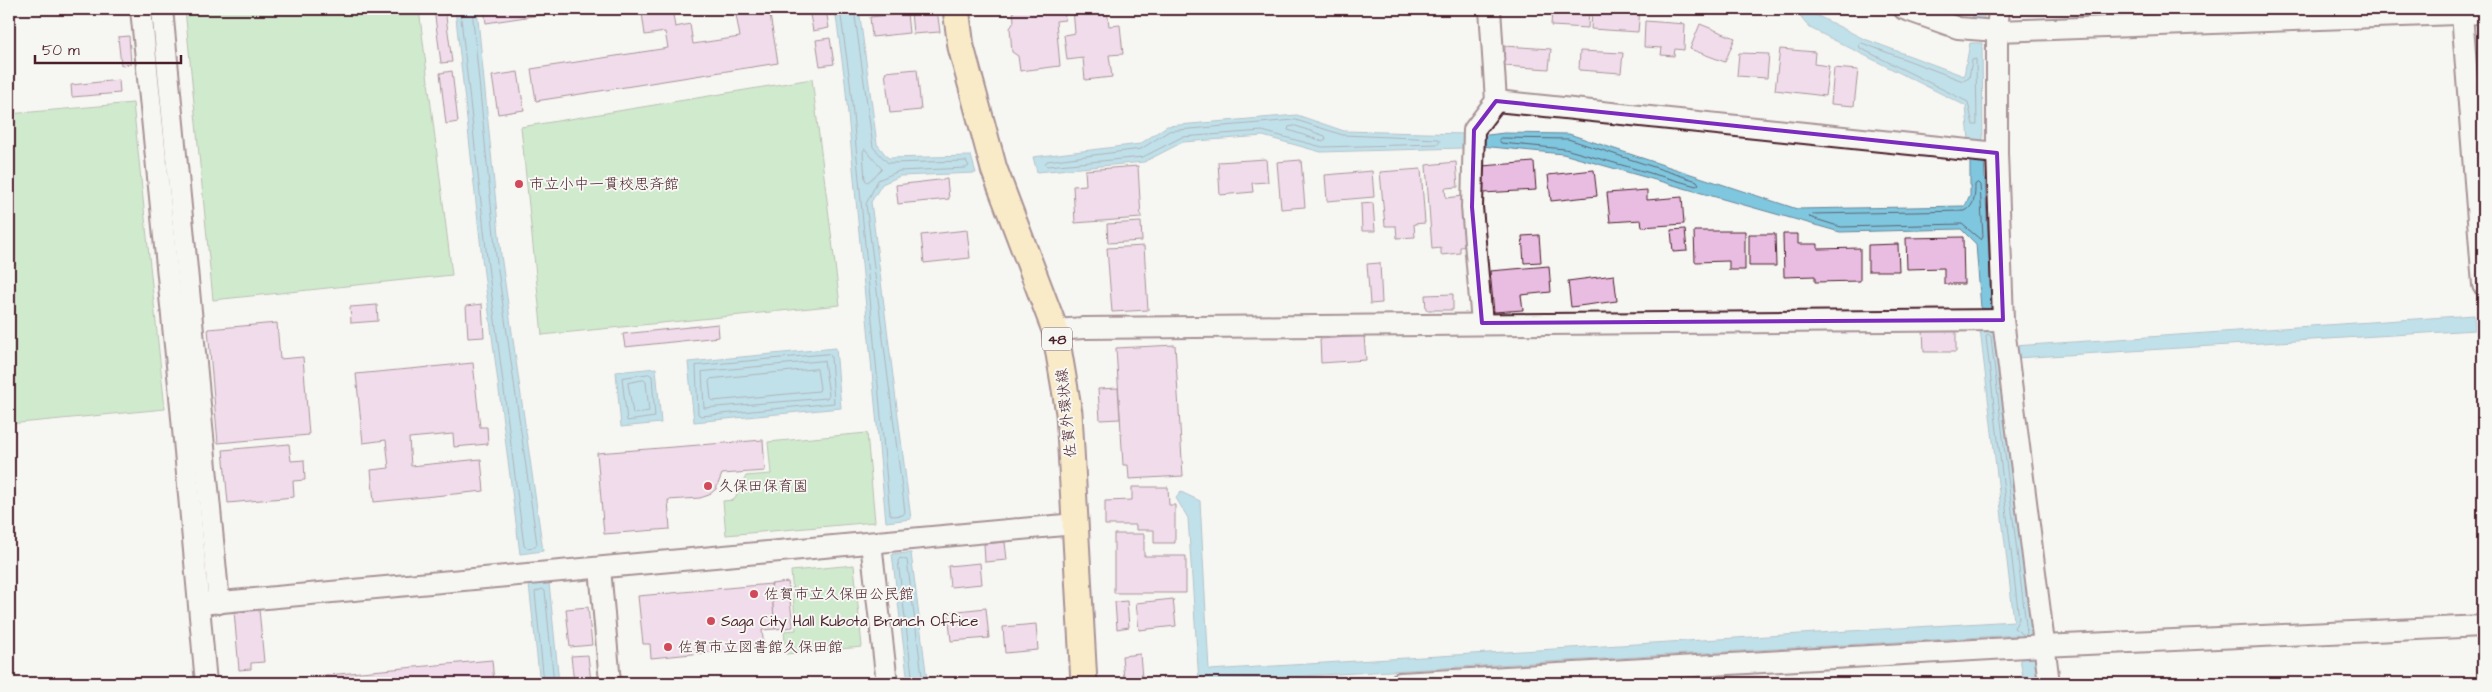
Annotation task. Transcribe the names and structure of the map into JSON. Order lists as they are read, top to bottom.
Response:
{
  "streets": {
    "main road": ["48", "佐賀外環状線"]
  },
  "places": [
    "市立小中一貫校思斉館",
    "久保田保育園",
    "佐賀市立久保田公民館",
    "Saga City Hall Kubota Branch Office",
    "佐賀市立図書館久保田館"
  ],
  "scale_bar": "50 m"
}
